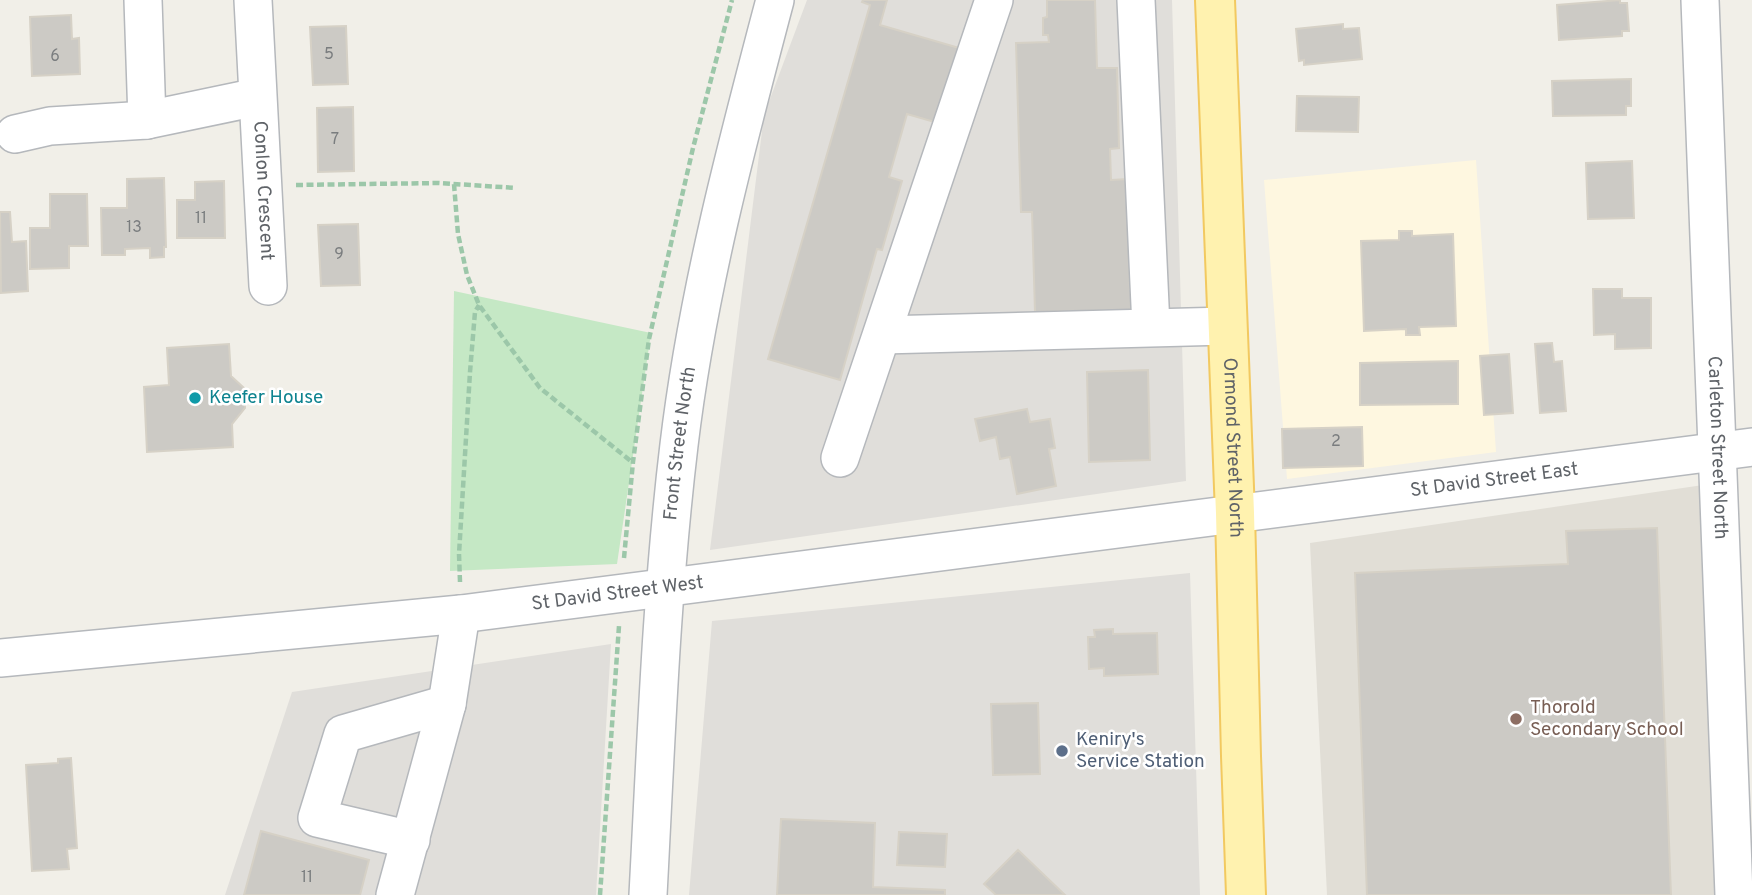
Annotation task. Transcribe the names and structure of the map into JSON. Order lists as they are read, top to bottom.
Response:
{
  "streets": {
    "main road": ["Ormond Street North"],
    "street": [
      "Conlon Crescent",
      "Front Street North",
      "Carleton Street North",
      "St David Street East",
      "St David Street West"
    ]
  },
  "crossings": [
    ["Front Street North", "St David Street West"],
    ["Ormond Street North", "St David Street East"],
    ["Ormond Street North", "St David Street West"],
    ["Carleton Street North", "St David Street East"],
    ["St David Street East", "St David Street West"]
  ],
  "places": ["Keefer House", "Thorold Secondary School", "Keniry's Service Station"],
  "house_numbers": [
    "5",
    "6",
    "7",
    "11",
    "13",
    "9",
    "2",
    "11"
  ]
}
